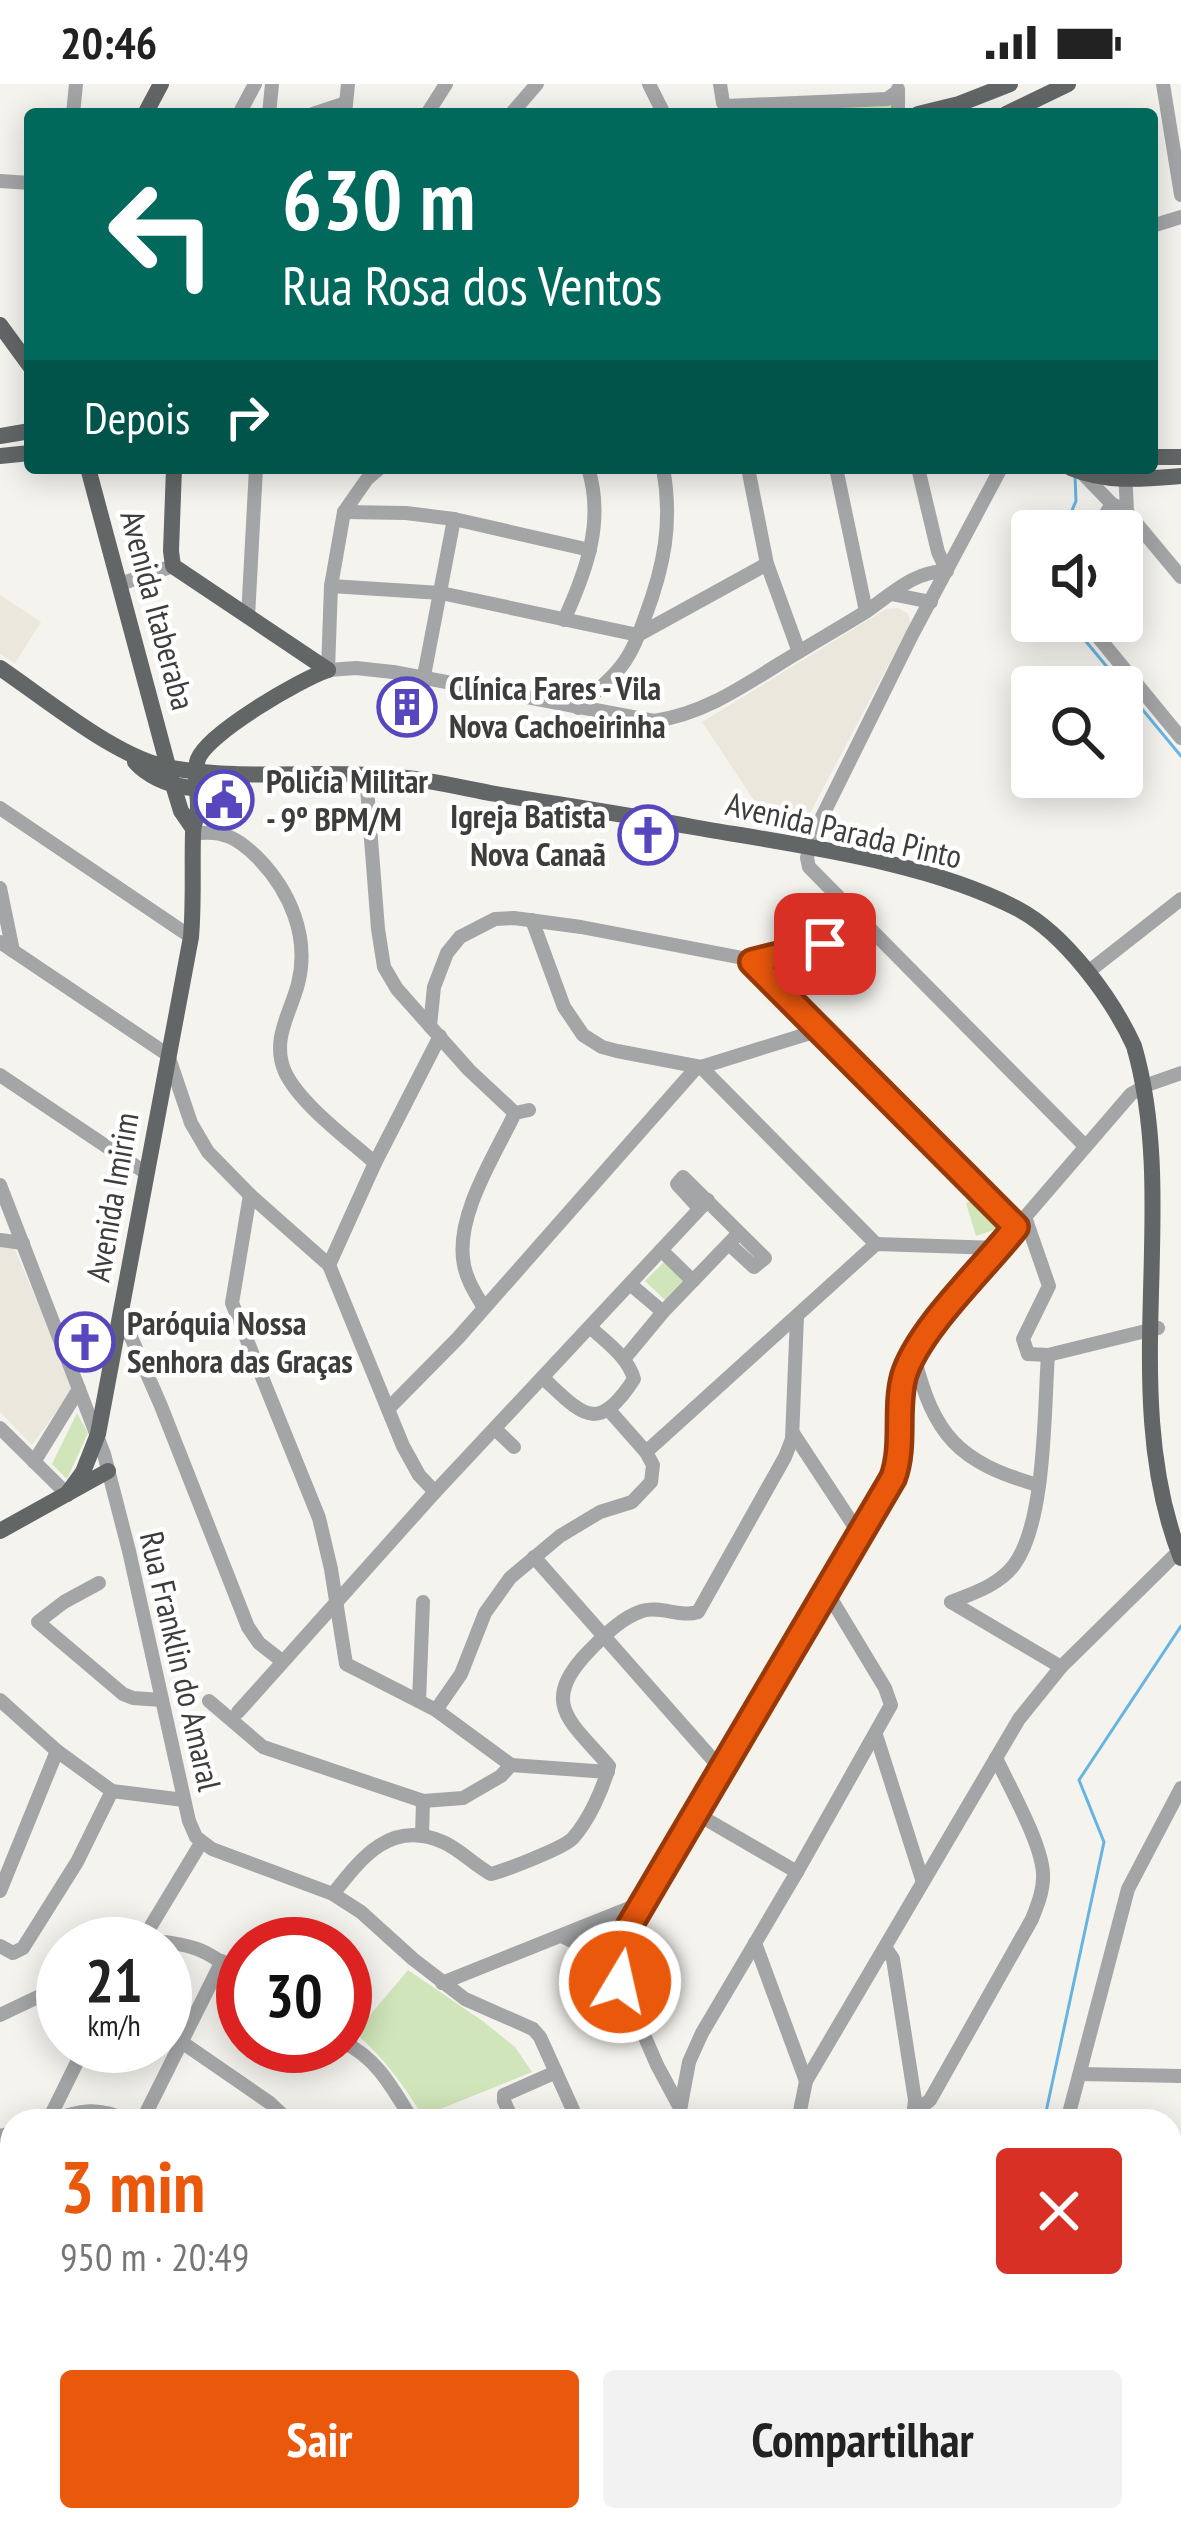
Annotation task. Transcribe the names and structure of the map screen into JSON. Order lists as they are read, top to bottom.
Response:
{
  "streets": {
    "main road": ["Avenida Itaberaba", "Avenida Parada Pinto", "Avenida Imirim"],
    "street": ["Rua Franklin do Amaral"]
  },
  "crossings": [
    ["Avenida Itaberaba", "Avenida Parada Pinto"],
    ["Avenida Itaberaba", "Avenida Imirim"],
    ["Avenida Parada Pinto", "Avenida Imirim"],
    ["Avenida Imirim", "Rua Franklin do Amaral"]
  ],
  "places": {
    "building": ["Clínica Fares - Vila Nova Cachoeirinha"],
    "public building": ["Policia Militar - 9º BPM/M"],
    "church": ["Igreja Batista Nova Canaã", "Paróquia Nossa Senhora das Graças"]
  },
  "page": {
    "status": "20:46",
    "turn": ["630 m", "Rua Rosa dos Ventos"],
    "then": "Depois",
    "speed": "21 km/h",
    "limit": "30",
    "heading": ["3 min", "950 m · 20:49"],
    "buttons": ["Sair", "Compartilhar"]
  }
}
